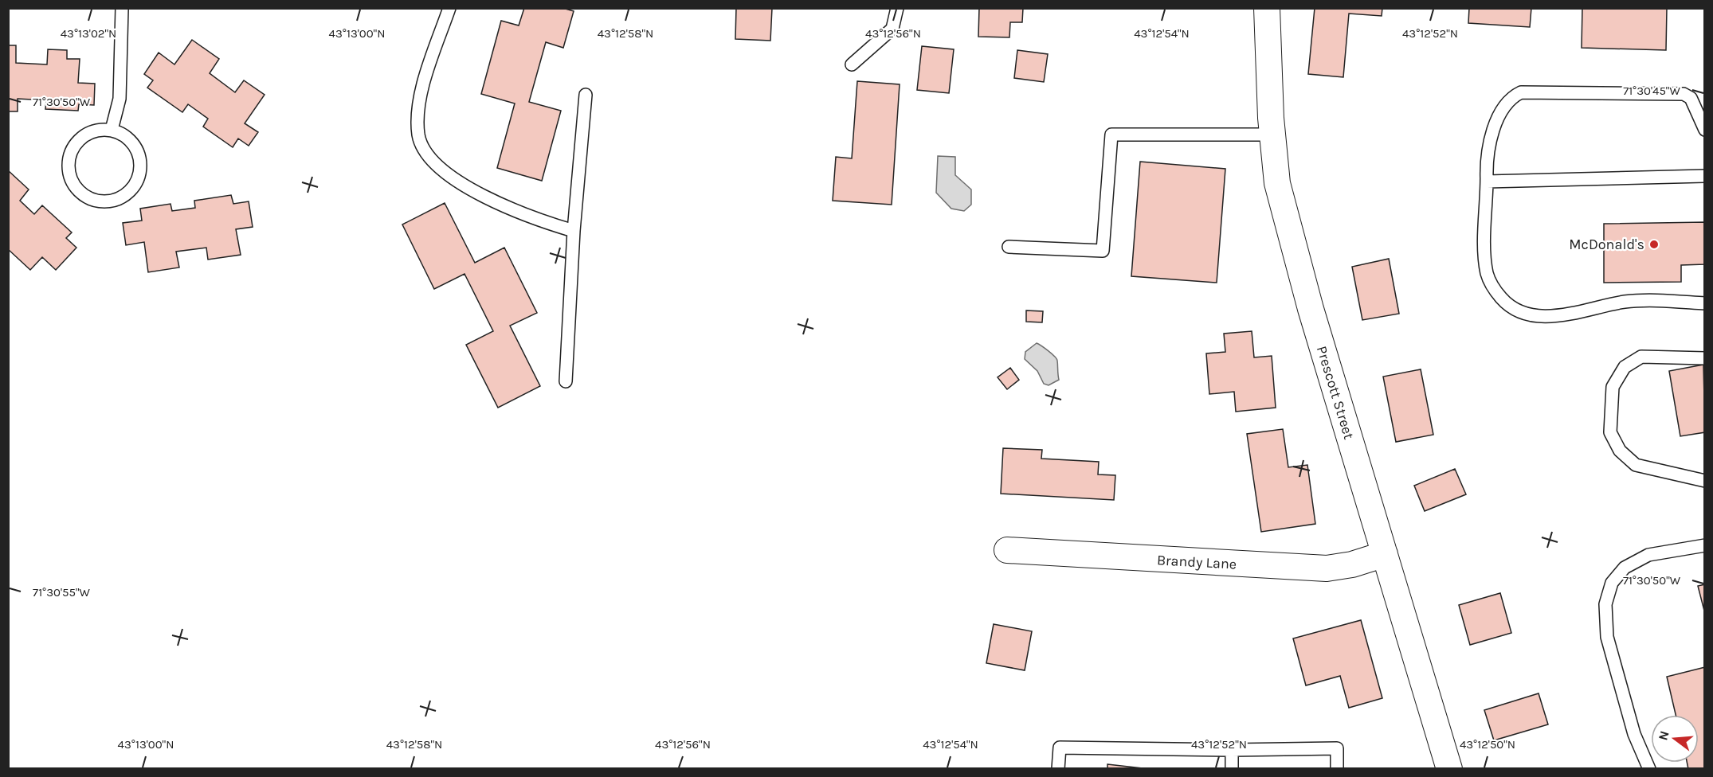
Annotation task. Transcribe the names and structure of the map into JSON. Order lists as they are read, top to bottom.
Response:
{
  "streets": {
    "street": ["Prescott Street", "Brandy Lane"]
  },
  "crossings": [
    ["Prescott Street", "Brandy Lane"]
  ],
  "places": ["McDonald's"],
  "north": "left",
  "coordinates": [
    "43°13'02\"N",
    "43°13'00\"N",
    "43°12'58\"N",
    "43°12'56\"N",
    "43°12'54\"N",
    "43°12'52\"N",
    "71°30'45\"W",
    "71°30'50\"W",
    "71°30'55\"W",
    "43°12'50\"N"
  ]
}
